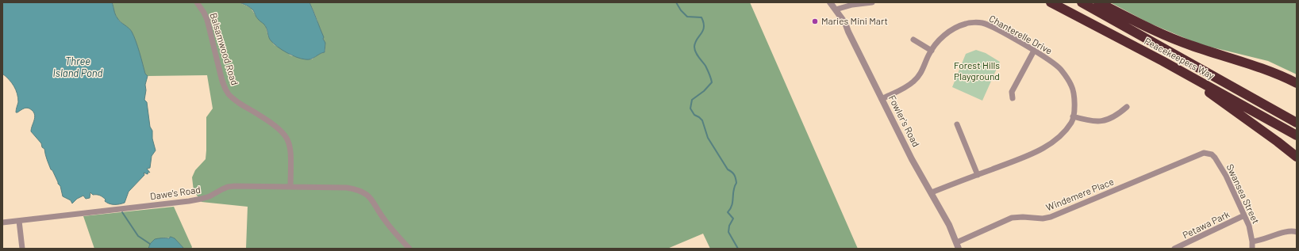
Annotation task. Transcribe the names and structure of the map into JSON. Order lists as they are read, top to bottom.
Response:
{
  "streets": {
    "highway": ["Peacekeepers Way"],
    "street": [
      "Chanterelle Drive",
      "Balsamwood Road",
      "Fowler's Road",
      "Dawe's Road",
      "Swansea Street",
      "Windemere Place",
      "Petawa Park"
    ]
  },
  "crossings": [
    ["Chanterelle Drive", "Fowler's Road"],
    ["Balsamwood Road", "Dawe's Road"],
    ["Fowler's Road", "Windemere Place"],
    ["Swansea Street", "Windemere Place"],
    ["Swansea Street", "Petawa Park"]
  ],
  "water": ["Three Island Pond"],
  "parks": ["Forest Hills Playground"],
  "places": ["Maries Mini Mart"]
}
